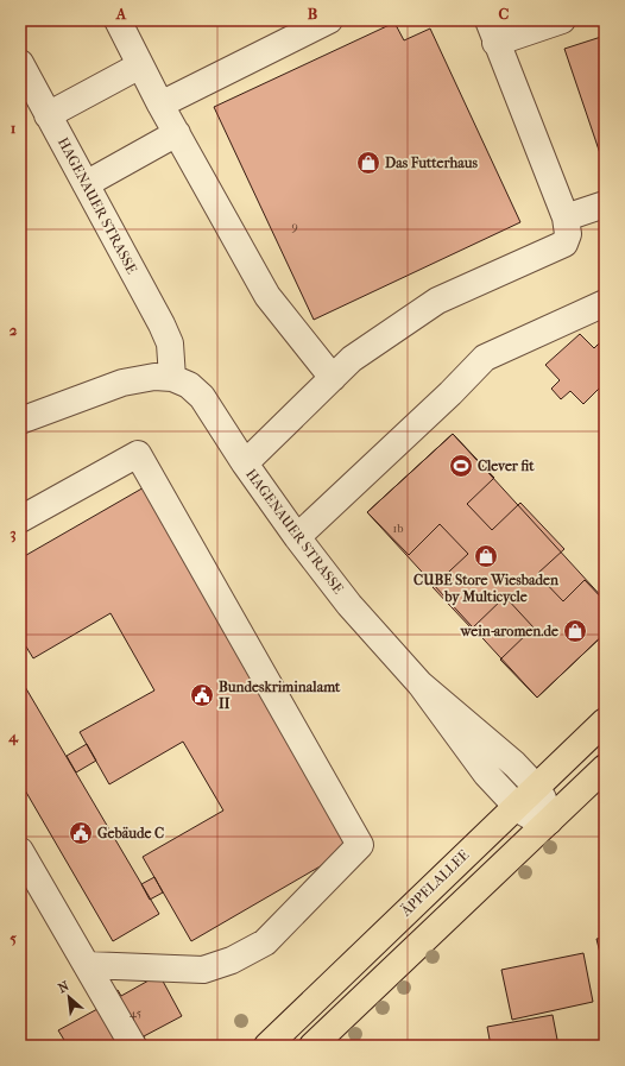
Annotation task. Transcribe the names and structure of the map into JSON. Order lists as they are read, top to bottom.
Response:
{
  "streets": {
    "main road": ["ÄPPELALLEE"],
    "street": ["HAGENAUER STRASSE"]
  },
  "crossings": [
    ["HAGENAUER STRASSE", "ÄPPELALLEE"]
  ],
  "places": {
    "shop": ["Das Futterhaus", "CUBE Store Wiesbaden by Multicycle", "wein-aromen.de"],
    "sports": ["Clever fit"],
    "public building": ["Bundeskriminalamt II", "Gebäude C"]
  },
  "house_numbers": ["9", "1b", "45"],
  "north": "top left",
  "grid": {
    "columns": ["A", "B", "C"],
    "rows": [
      "1",
      "2",
      "3",
      "4",
      "5"
    ]
  }
}
